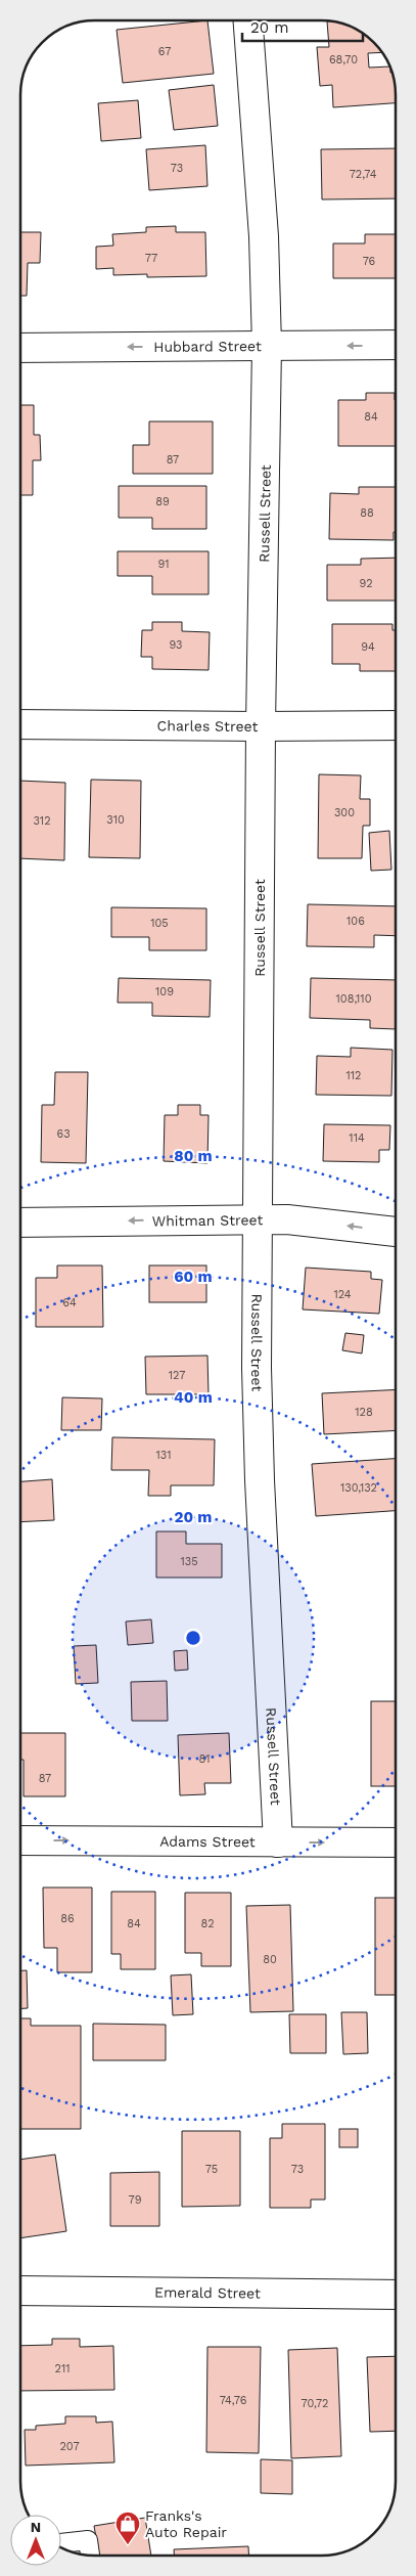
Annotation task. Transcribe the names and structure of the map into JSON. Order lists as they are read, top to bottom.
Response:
{
  "streets": {
    "street": [
      "Hubbard Street",
      "Russell Street",
      "Charles Street",
      "Whitman Street",
      "Adams Street",
      "Emerald Street"
    ]
  },
  "crossings": [
    ["Hubbard Street", "Russell Street"],
    ["Russell Street", "Charles Street"],
    ["Russell Street", "Whitman Street"],
    ["Russell Street", "Adams Street"]
  ],
  "one_way": ["Hubbard Street", "Whitman Street", "Adams Street"],
  "places": {
    "shop": ["Franks's Auto Repair"]
  },
  "house_numbers": [
    "67",
    "68,70",
    "73",
    "72,74",
    "77",
    "76",
    "84",
    "87",
    "89",
    "88",
    "91",
    "92",
    "93",
    "94",
    "300",
    "310",
    "312",
    "106",
    "105",
    "109",
    "108,110",
    "112",
    "63",
    "114",
    "124",
    "64",
    "127",
    "128",
    "131",
    "130,132",
    "135",
    "81",
    "87",
    "86",
    "84",
    "82",
    "80",
    "75",
    "73",
    "79",
    "211",
    "74,76",
    "70,72",
    "207"
  ],
  "scale_bar": "20 m",
  "north": "top",
  "rings": [
    "80 m",
    "60 m",
    "40 m",
    "20 m"
  ]
}
